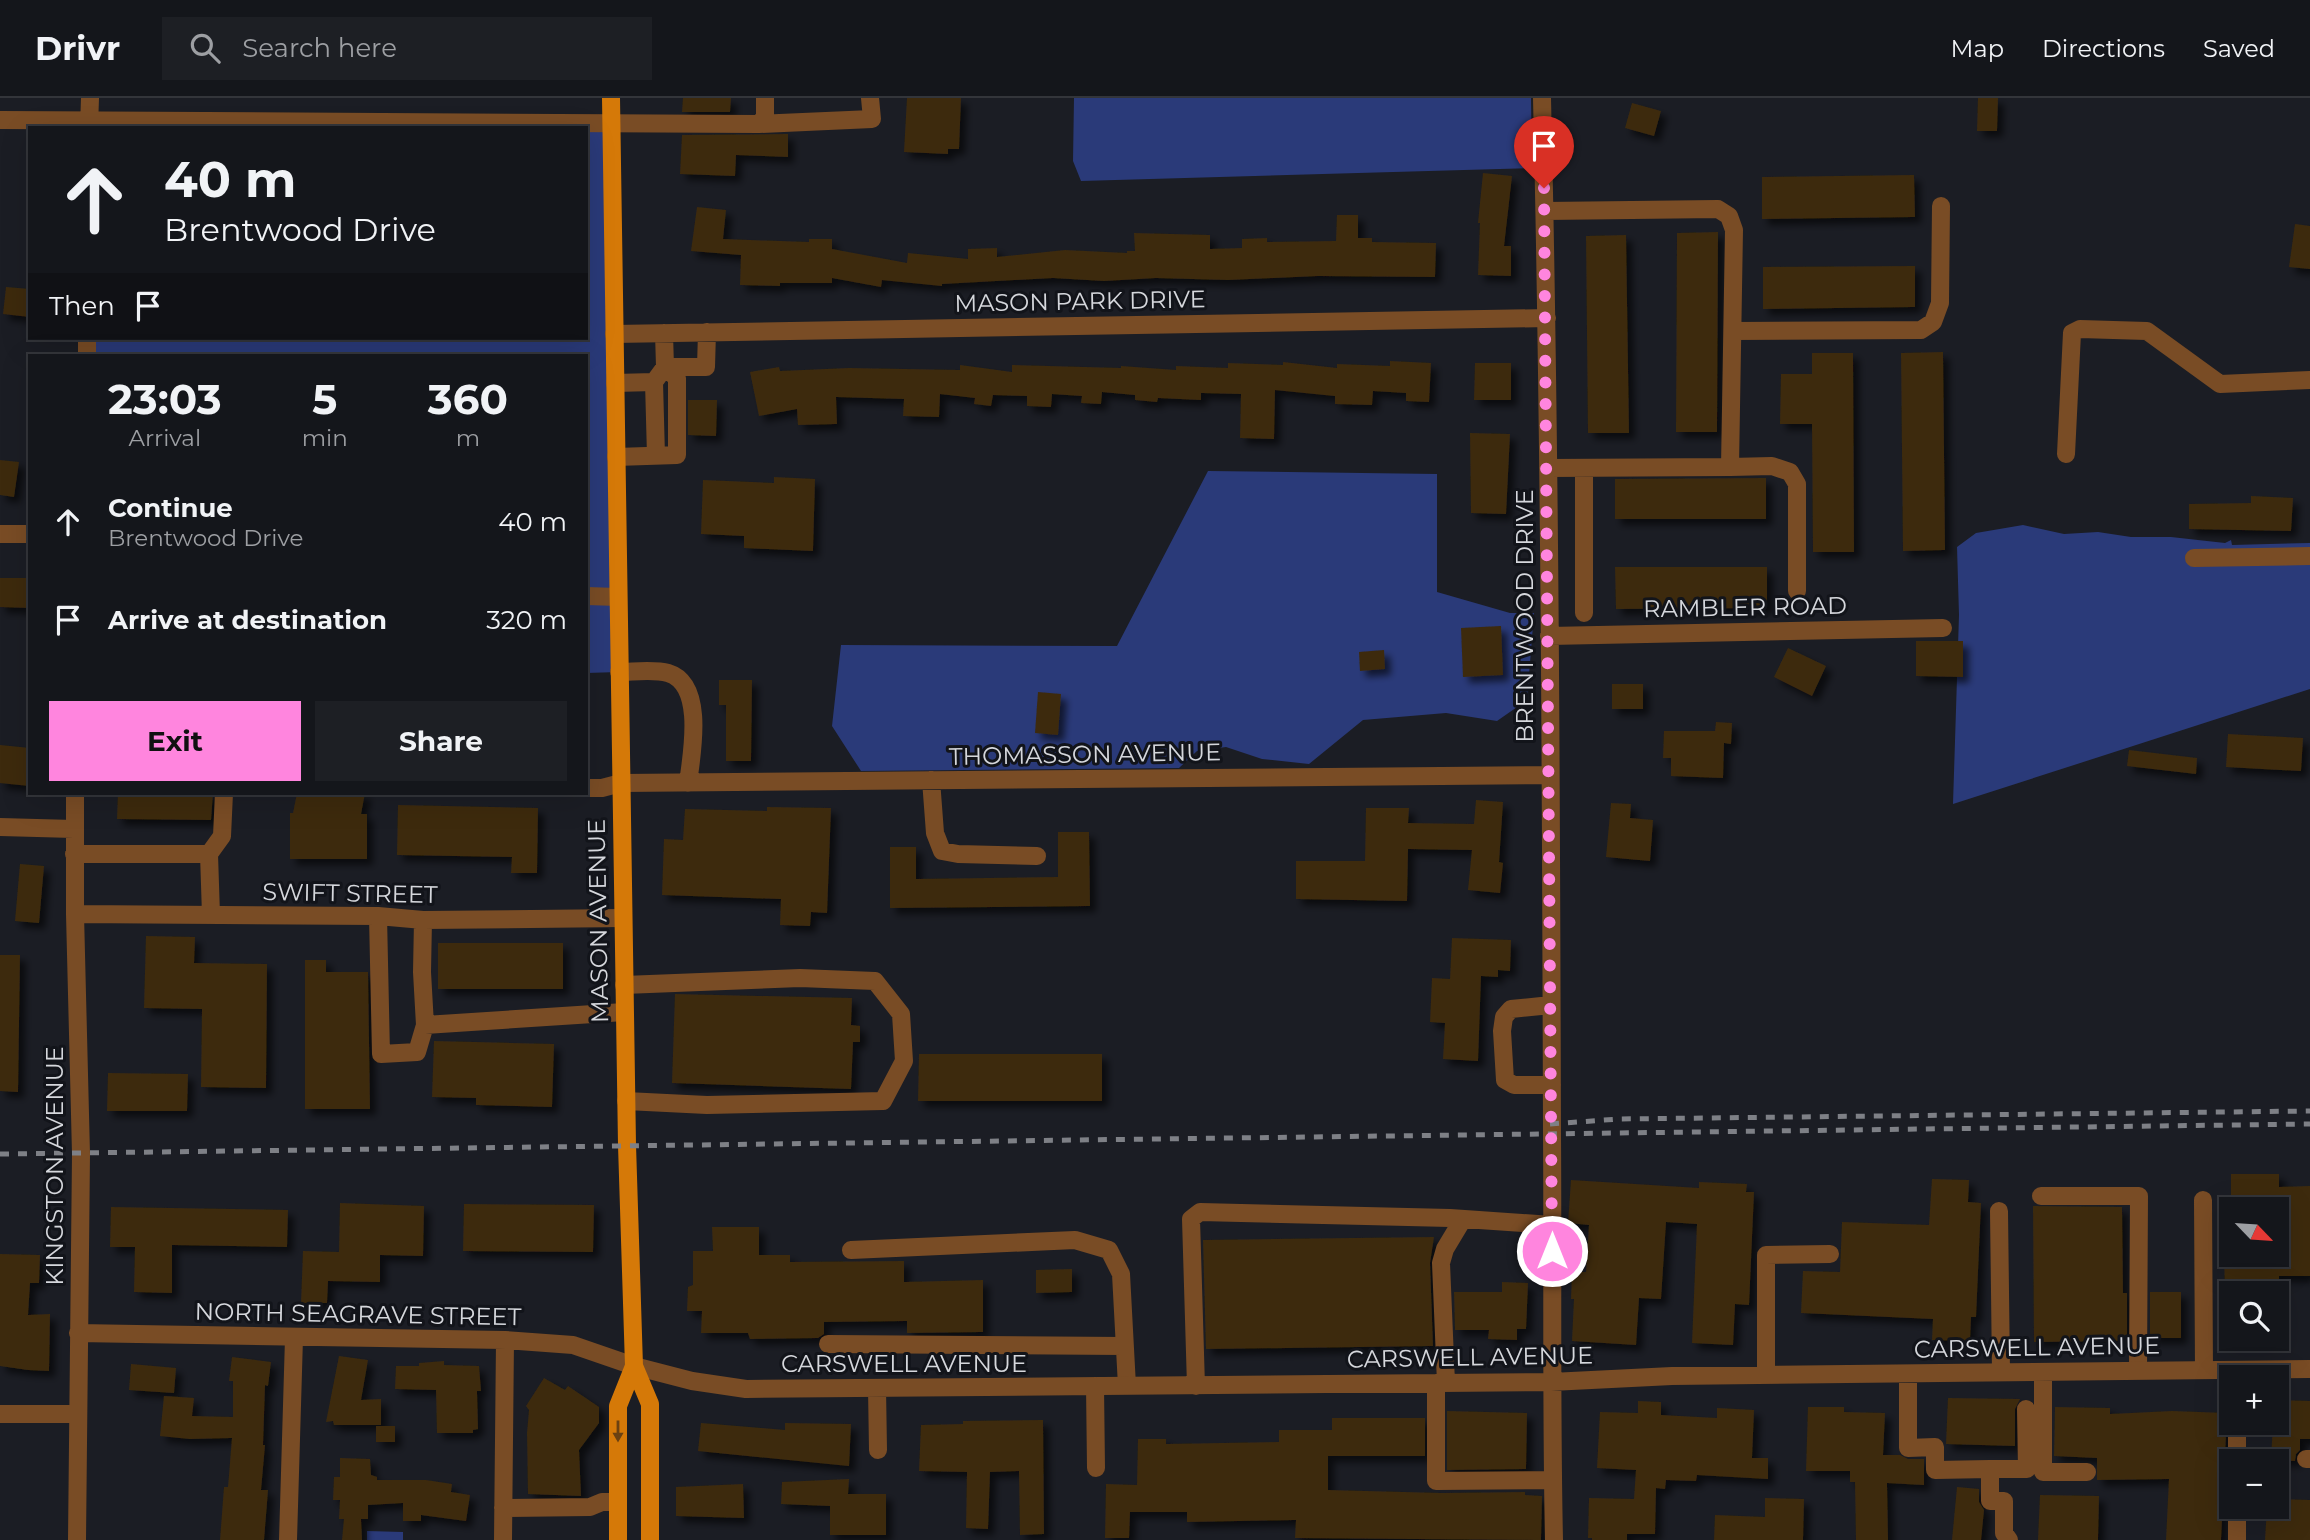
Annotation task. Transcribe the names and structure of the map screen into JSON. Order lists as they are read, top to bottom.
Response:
{
  "streets": {
    "main road": ["MASON AVENUE"],
    "street": [
      "MASON PARK DRIVE",
      "RAMBLER ROAD",
      "BRENTWOOD DRIVE",
      "THOMASSON AVENUE",
      "SWIFT STREET",
      "KINGSTON AVENUE",
      "NORTH SEAGRAVE STREET",
      "CARSWELL AVENUE"
    ]
  },
  "crossings": [
    ["MASON PARK DRIVE", "BRENTWOOD DRIVE"],
    ["MASON PARK DRIVE", "MASON AVENUE"],
    ["RAMBLER ROAD", "BRENTWOOD DRIVE"],
    ["BRENTWOOD DRIVE", "THOMASSON AVENUE"],
    ["BRENTWOOD DRIVE", "CARSWELL AVENUE"],
    ["THOMASSON AVENUE", "MASON AVENUE"],
    ["SWIFT STREET", "MASON AVENUE"],
    ["SWIFT STREET", "KINGSTON AVENUE"],
    ["MASON AVENUE", "NORTH SEAGRAVE STREET"],
    ["MASON AVENUE", "CARSWELL AVENUE"],
    ["KINGSTON AVENUE", "NORTH SEAGRAVE STREET"],
    ["NORTH SEAGRAVE STREET", "CARSWELL AVENUE"]
  ],
  "north": "bottom right",
  "page": {
    "header": "Drivr",
    "search": "Search here",
    "nav": ["Map", "Directions", "Saved"],
    "turn": ["40 m", "Brentwood Drive"],
    "then": "Then",
    "eta": [
      "23:03",
      "Arrival",
      "5",
      "min",
      "360",
      "m"
    ],
    "list": [
      {
        "name": "Continue",
        "note": "Brentwood Drive",
        "value": "40 m"
      },
      {
        "name": "Arrive at destination",
        "value": "320 m"
      }
    ],
    "buttons": ["Exit", "Share"],
    "map_buttons": ["+", "−"]
  }
}
